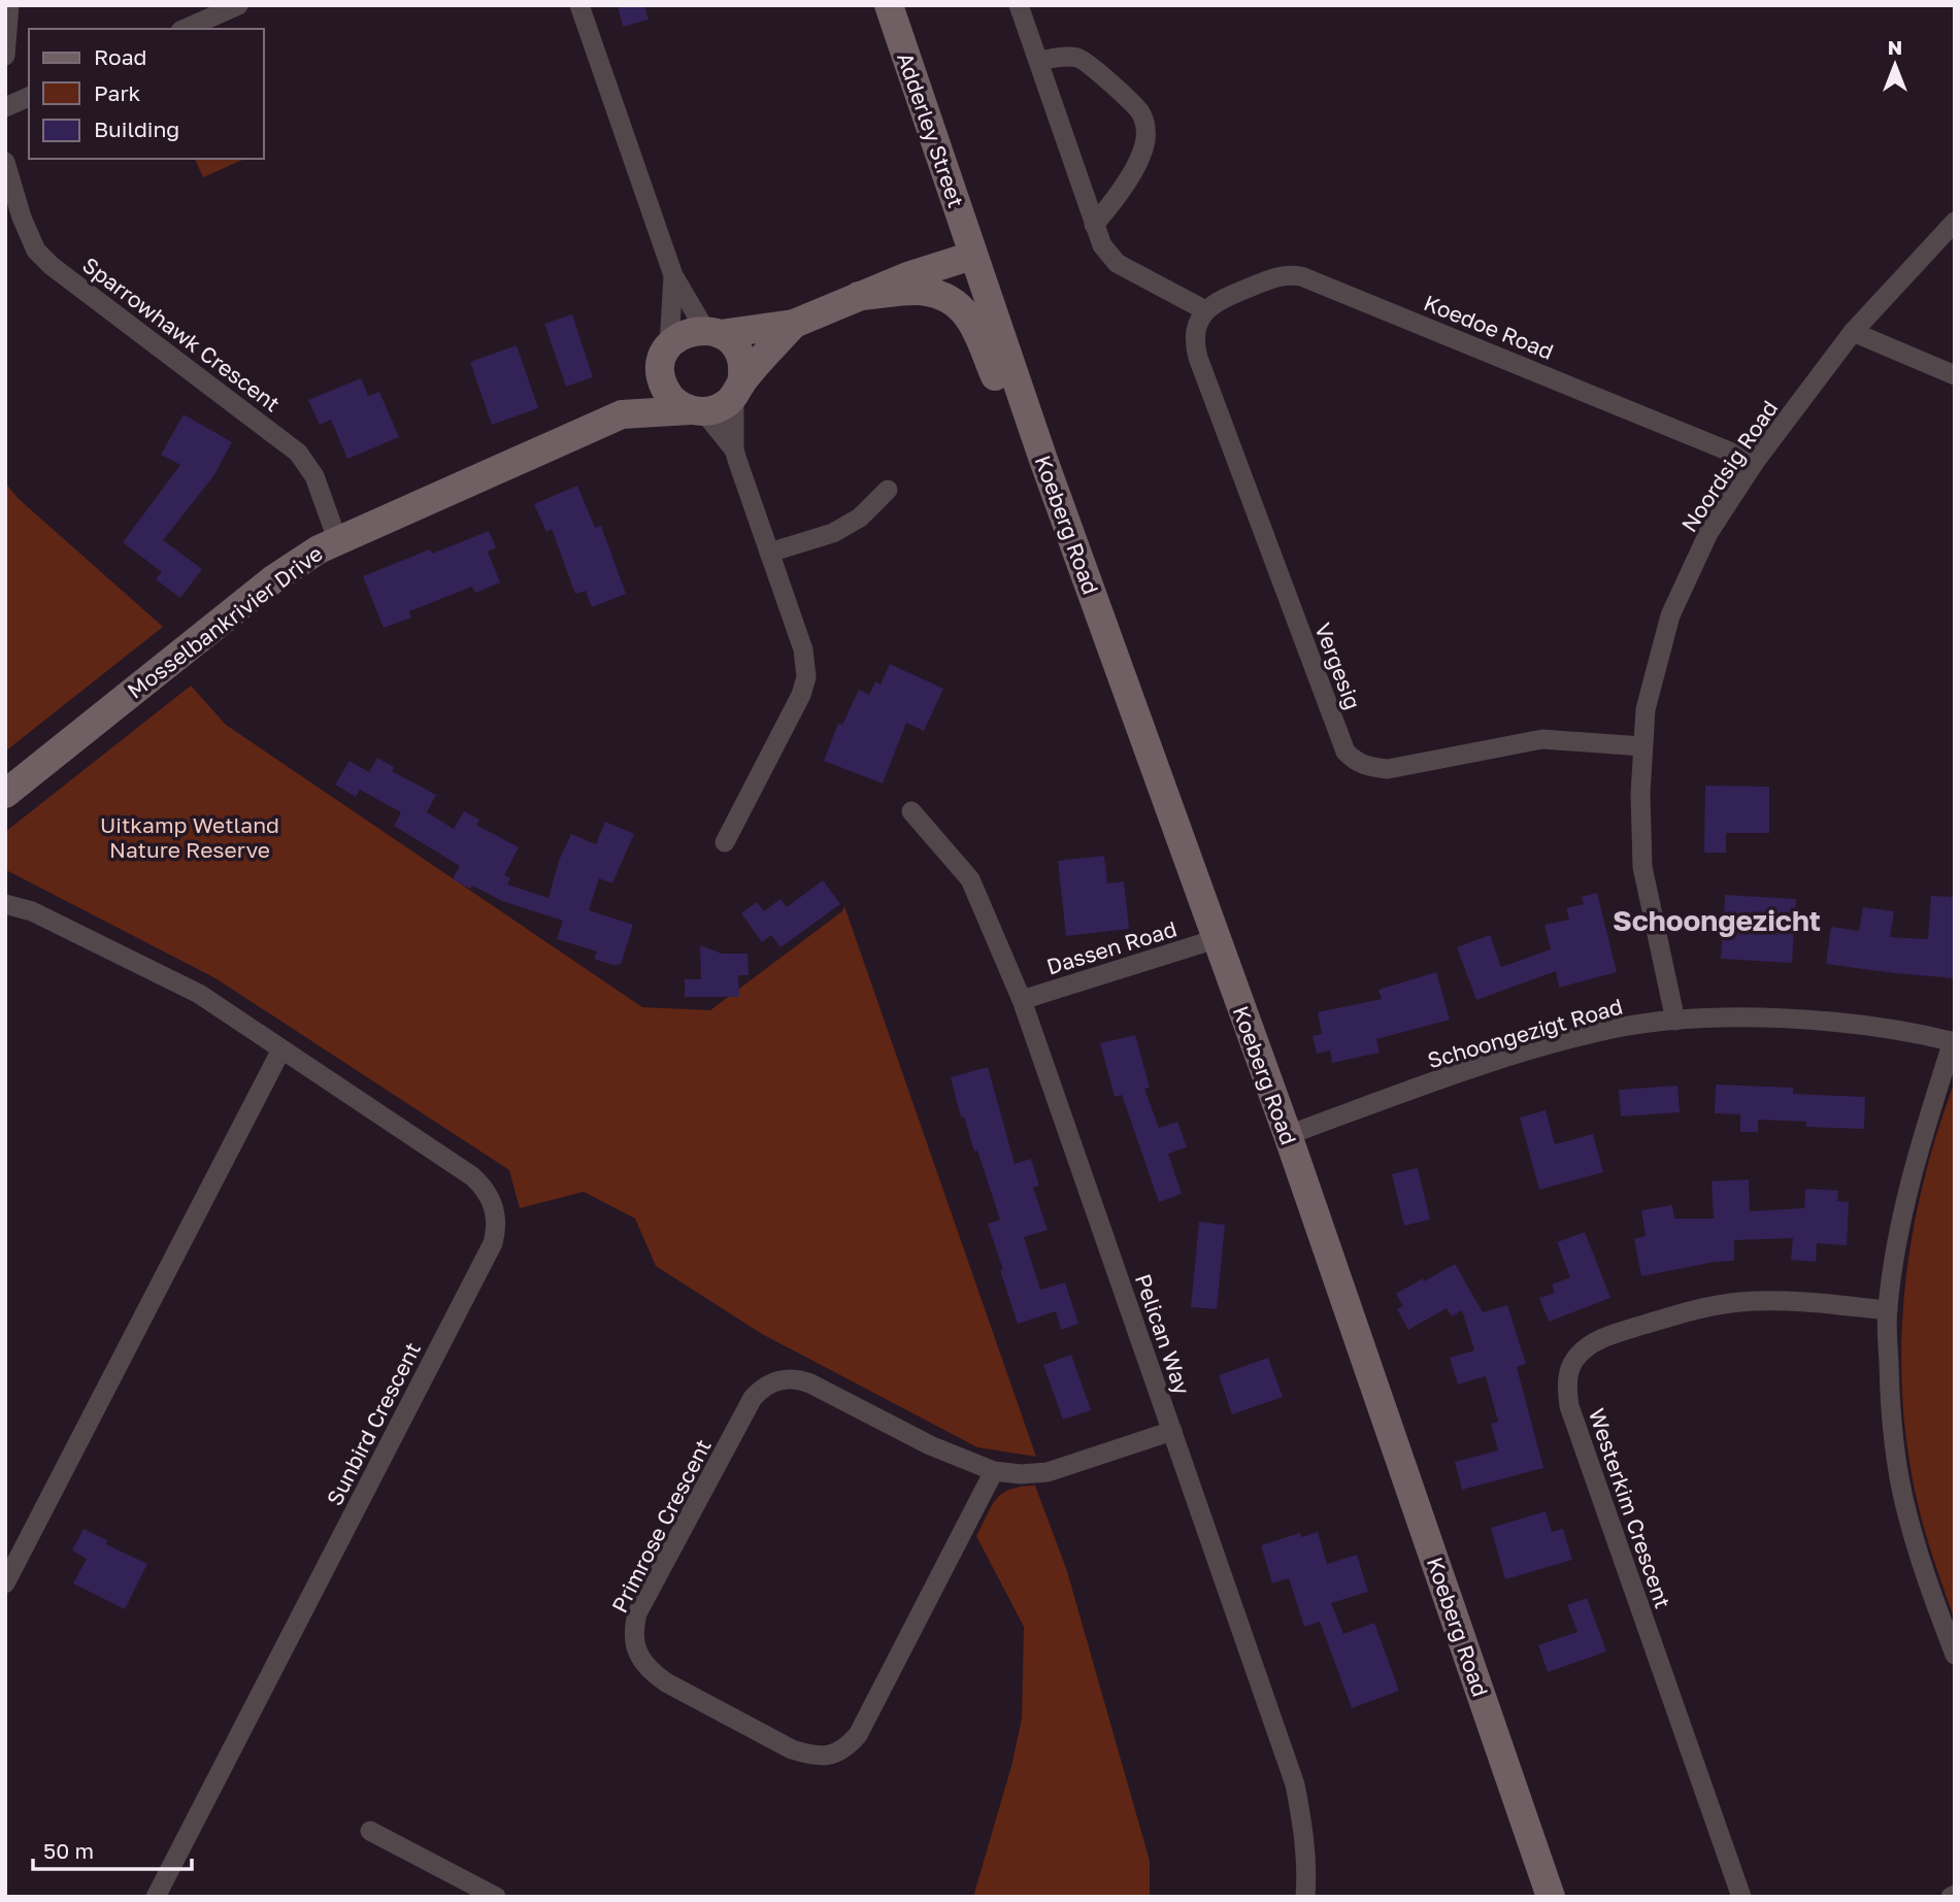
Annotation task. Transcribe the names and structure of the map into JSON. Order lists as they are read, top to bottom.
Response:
{
  "streets": {
    "main road": ["Adderley Street", "Koeberg Road", "Mosselbankrivier Drive"],
    "street": [
      "Koedoe Road",
      "Sparrowhawk Crescent",
      "Noordsig Road",
      "Vergesig",
      "Dassen Road",
      "Schoongezigt Road",
      "Pelican Way",
      "Sunbird Crescent",
      "Westerkim Crescent",
      "Primrose Crescent"
    ]
  },
  "crossings": [
    ["Adderley Street", "Koeberg Road"],
    ["Adderley Street", "Mosselbankrivier Drive"],
    ["Koedoe Road", "Noordsig Road"],
    ["Koedoe Road", "Vergesig"],
    ["Sparrowhawk Crescent", "Mosselbankrivier Drive"],
    ["Noordsig Road", "Vergesig"],
    ["Noordsig Road", "Schoongezigt Road"],
    ["Koeberg Road", "Mosselbankrivier Drive"],
    ["Koeberg Road", "Dassen Road"],
    ["Koeberg Road", "Schoongezigt Road"],
    ["Dassen Road", "Pelican Way"],
    ["Pelican Way", "Primrose Crescent"]
  ],
  "districts": ["Schoongezicht"],
  "parks": ["Uitkamp Wetland Nature Reserve"],
  "legend": ["Road", "Park", "Building"],
  "scale_bar": "50 m",
  "north": "top"
}
